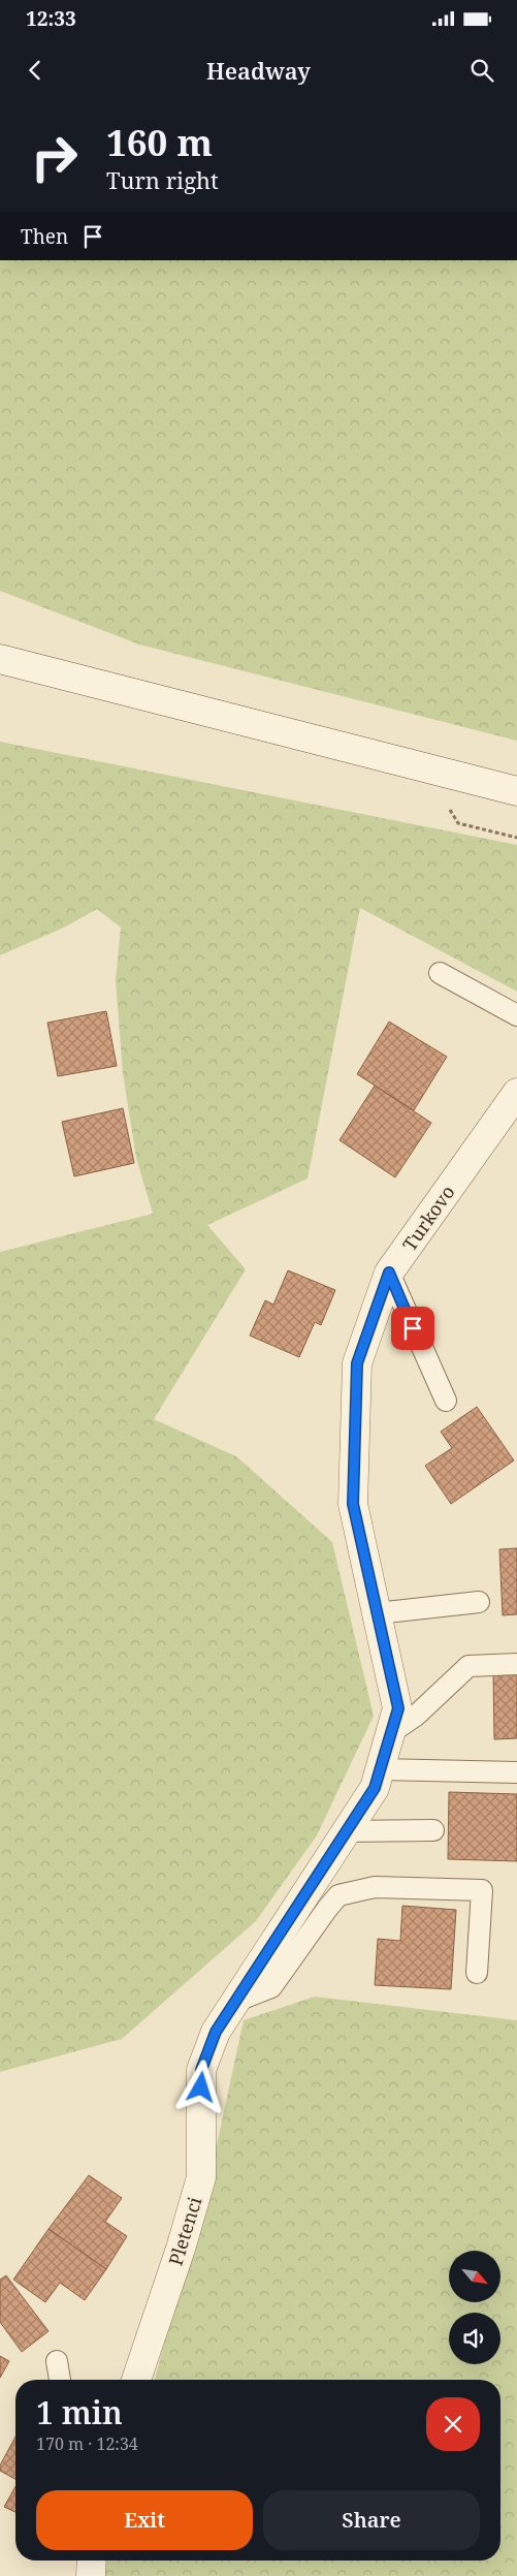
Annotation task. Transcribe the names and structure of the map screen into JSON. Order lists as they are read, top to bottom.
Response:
{
  "streets": {
    "street": ["Turkovo", "Pletenci"]
  },
  "crossings": [
    ["Turkovo", "Pletenci"]
  ],
  "north": "bottom right",
  "page": {
    "status": "12:33",
    "header": "Headway",
    "turn": ["160 m", "Turn right"],
    "then": "Then",
    "heading": ["1 min", "170 m · 12:34"],
    "buttons": ["Exit", "Share"]
  }
}
